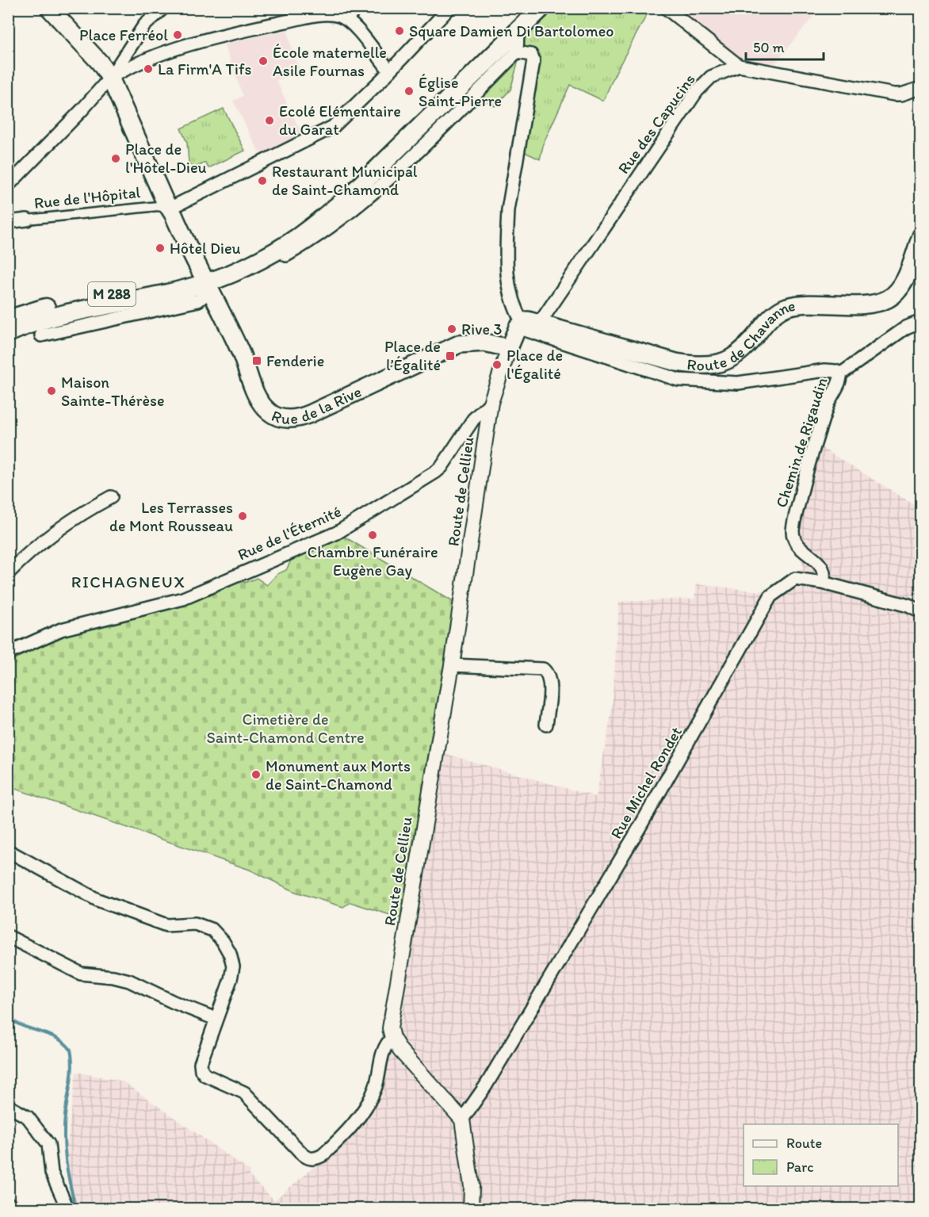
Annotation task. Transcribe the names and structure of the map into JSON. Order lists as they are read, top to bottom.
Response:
{
  "streets": {
    "main road": ["M 288", "Route de Chavanne", "Rue de la Rive"],
    "street": [
      "Rue des Capucins",
      "Rue de l'Hôpital",
      "Chemin de Rigaudin",
      "Route de Cellieu",
      "Rue de l'Éternité",
      "Rue Michel Rondet"
    ]
  },
  "crossings": [
    ["Rue des Capucins", "Route de Chavanne"],
    ["Rue des Capucins", "Chemin de Rigaudin"],
    ["Rue de l'Hôpital", "Rue de la Rive"],
    ["M 288", "Rue de la Rive"],
    ["Route de Chavanne", "Chemin de Rigaudin"],
    ["Rue de la Rive", "Route de Cellieu"],
    ["Chemin de Rigaudin", "Rue Michel Rondet"],
    ["Route de Cellieu", "Rue de l'Éternité"]
  ],
  "districts": ["RICHAGNEUX"],
  "parks": ["Cimetière de Saint-Chamond Centre"],
  "places": {
    "other": [
      "Square Damien Di Bartolomeo",
      "Place Ferréol",
      "École maternelle Asile Fournas",
      "La Firm'A Tifs",
      "Église Saint-Pierre",
      "Ecolé Elémentaire du Garat",
      "Place de l'Hôtel-Dieu",
      "Restaurant Municipal de Saint-Chamond",
      "Hôtel Dieu",
      "Rive 3",
      "Place de l'Égalité",
      "Maison Sainte-Thérèse",
      "Les Terrasses de Mont Rousseau",
      "Chambre Funéraire Eugène Gay",
      "Monument aux Morts de Saint-Chamond"
    ],
    "transit": ["Place de l’Égalité", "Fenderie"]
  },
  "legend": ["Route", "Parc"],
  "scale_bar": "50 m"
}
